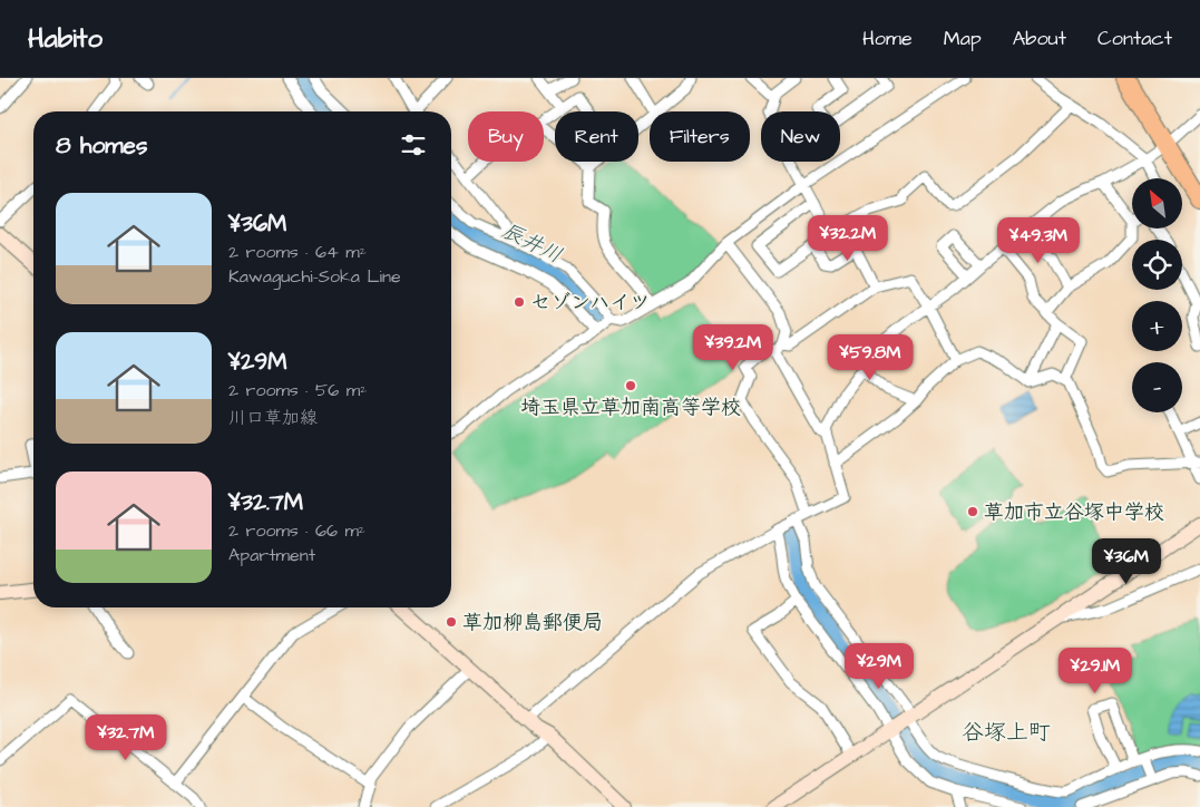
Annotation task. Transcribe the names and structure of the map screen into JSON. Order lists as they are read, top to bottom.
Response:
{
  "districts": ["谷塚上町"],
  "water": ["辰井川"],
  "places": [
    "セゾンハイツ",
    "埼玉県立草加南高等学校",
    "草加市立谷塚中学校",
    "草加柳島郵便局"
  ],
  "north": "top left",
  "page": {
    "header": "Habito",
    "nav": [
      "Home",
      "Map",
      "About",
      "Contact"
    ],
    "chip": [
      "Buy",
      "Rent",
      "Filters",
      "New"
    ],
    "heading": "8 homes",
    "map_buttons": ["+", "−"],
    "list": [
      {
        "name": "¥36M",
        "note": "2 rooms · 64 m² · Kawaguchi-Soka Line"
      },
      {
        "name": "¥29M",
        "note": "2 rooms · 56 m² · 川口草加線"
      },
      {
        "name": "¥32.7M",
        "note": "2 rooms · 66 m² · Apartment"
      }
    ],
    "price": [
      "¥32.2M",
      "¥49.3M",
      "¥39.2M",
      "¥59.8M",
      "¥36M",
      "¥29M",
      "¥29.1M",
      "¥32.7M"
    ]
  }
}
